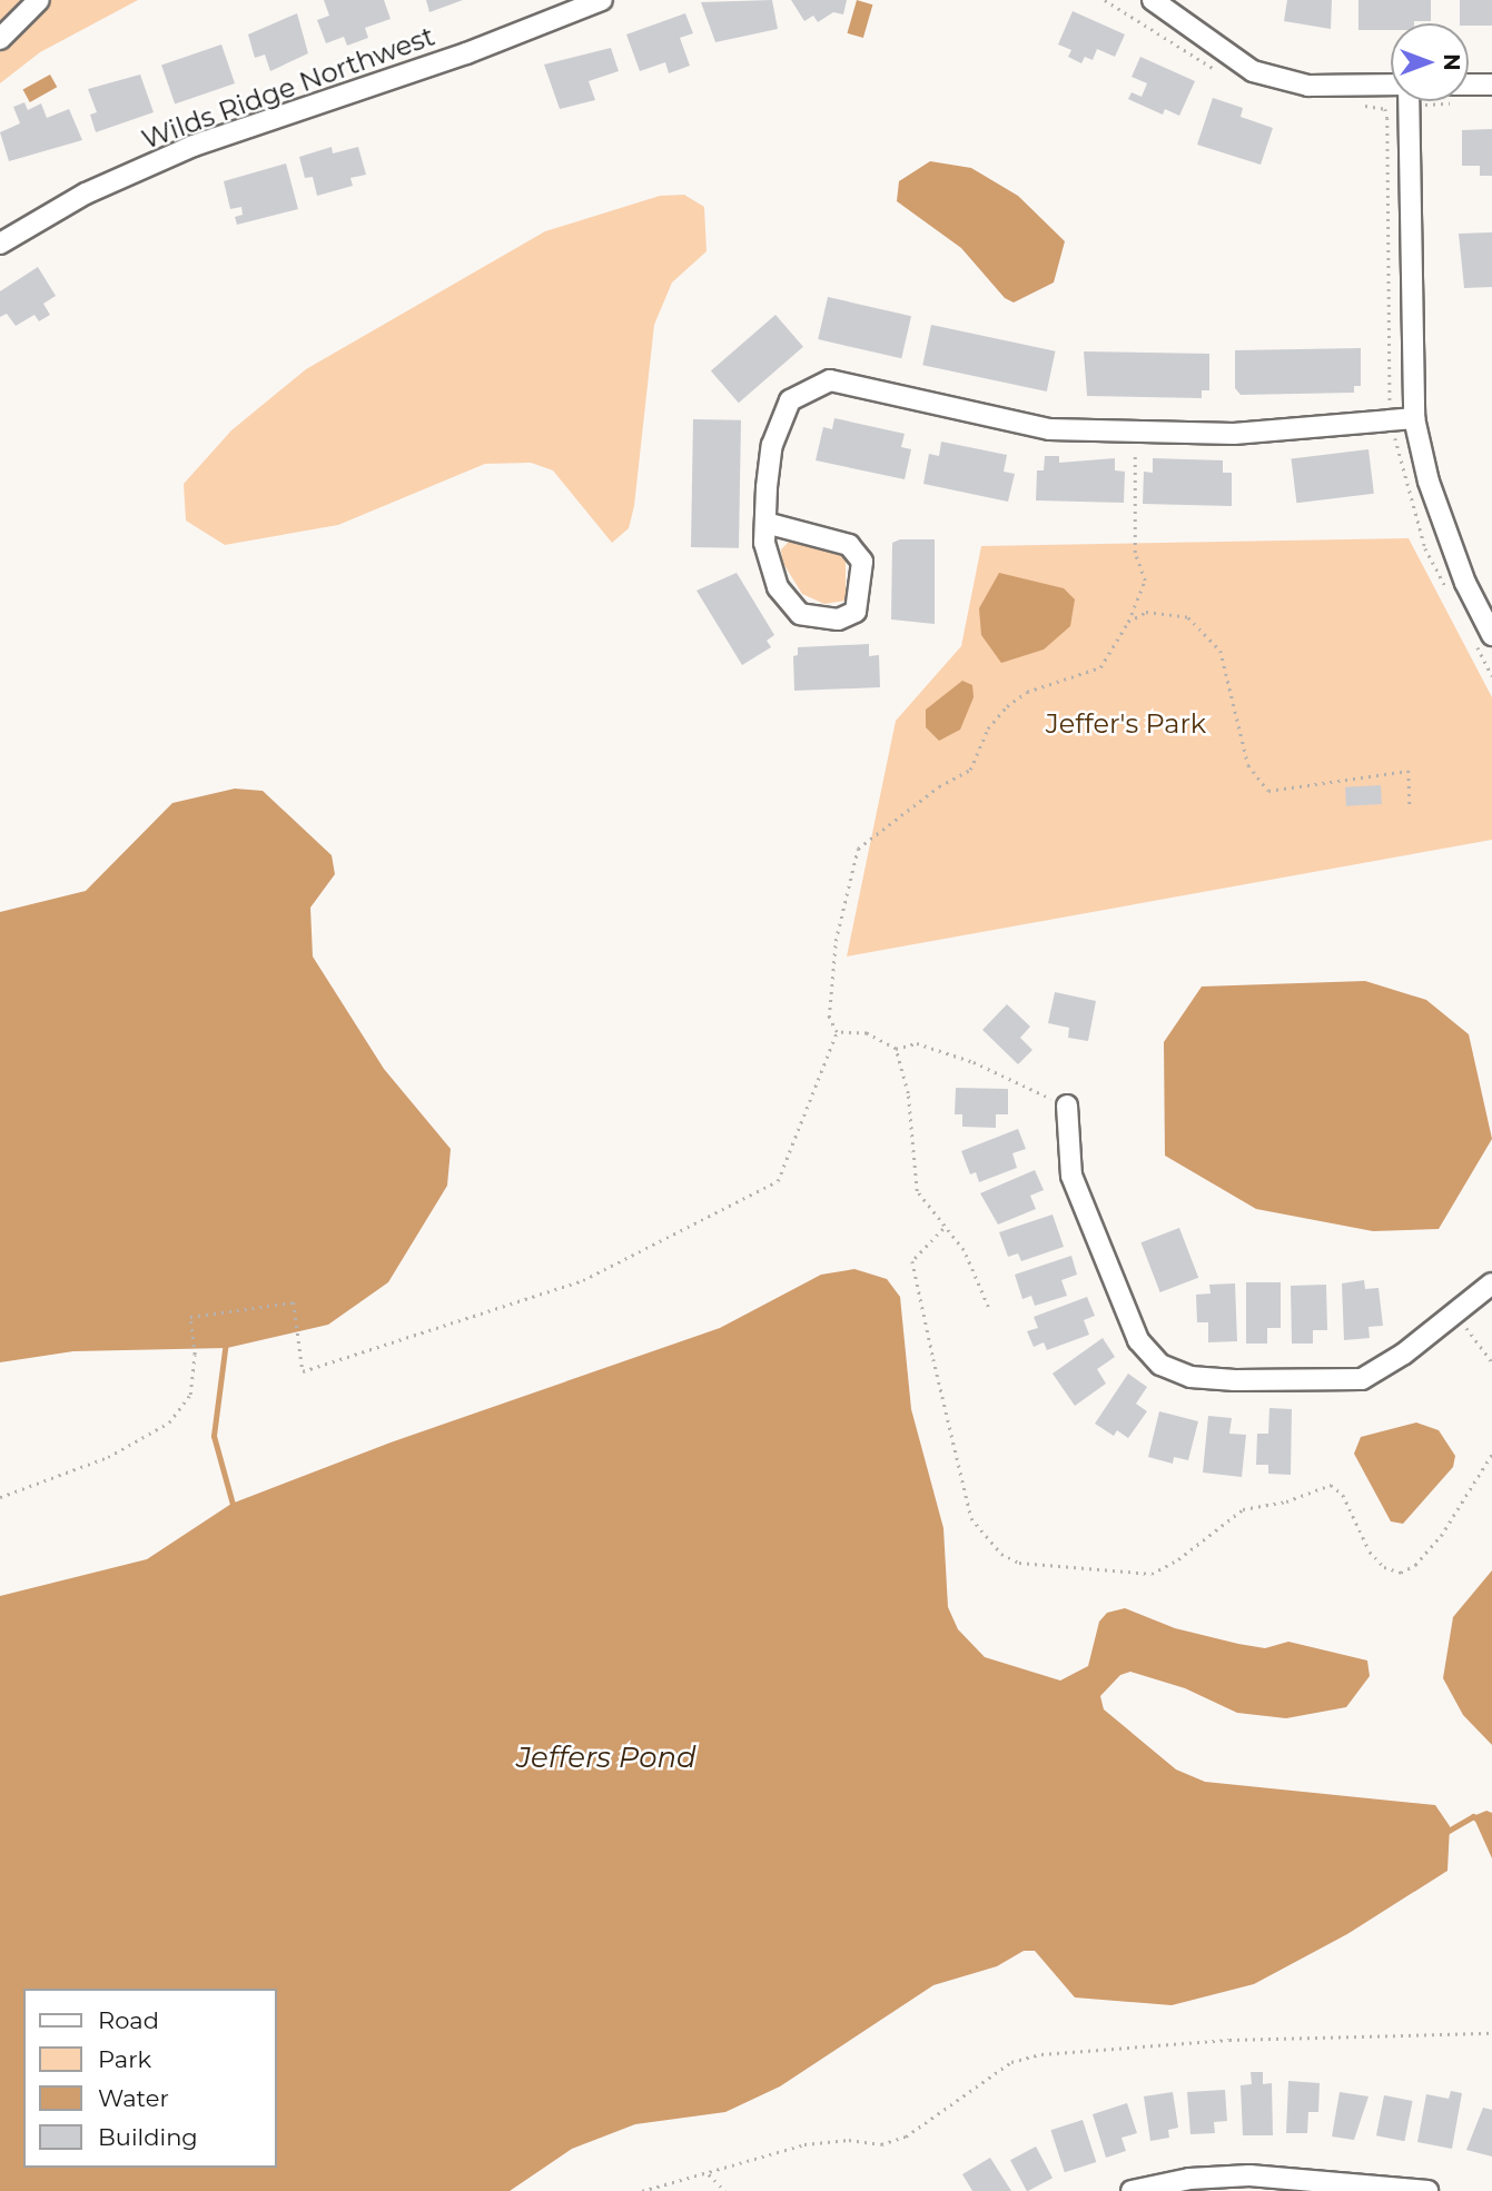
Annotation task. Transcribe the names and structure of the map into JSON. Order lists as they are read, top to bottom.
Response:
{
  "streets": {
    "street": ["Wilds Ridge Northwest"]
  },
  "water": ["Jeffers Pond"],
  "parks": ["Jeffer's Park"],
  "legend": [
    "Road",
    "Park",
    "Water",
    "Building"
  ],
  "north": "right"
}
